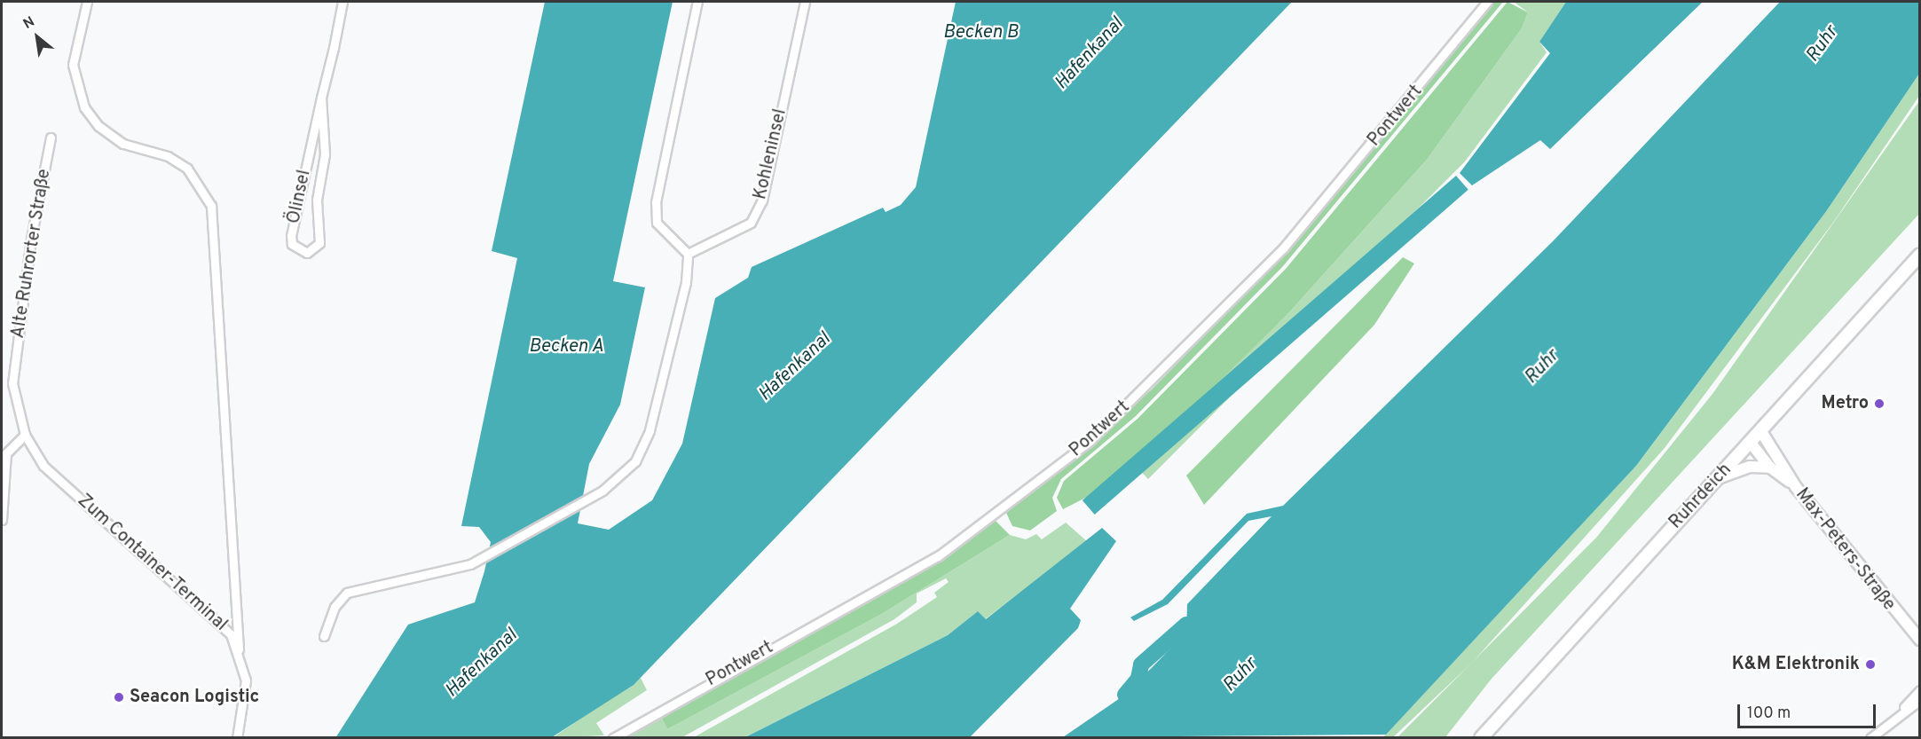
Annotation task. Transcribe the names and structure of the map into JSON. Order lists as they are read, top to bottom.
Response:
{
  "streets": {
    "main road": ["Ruhrdeich"],
    "street": [
      "Pontwert",
      "Kohleninsel",
      "Ölinsel",
      "Alte Ruhrorter Straße",
      "Max-Peters-Straße",
      "Zum Container-Terminal"
    ]
  },
  "crossings": [
    ["Alte Ruhrorter Straße", "Zum Container-Terminal"],
    ["Ruhrdeich", "Max-Peters-Straße"]
  ],
  "water": [
    "Becken B",
    "Ruhr",
    "Hafenkanal",
    "Becken A"
  ],
  "places": ["Metro", "K&M Elektronik", "Seacon Logistic"],
  "scale_bar": "100 m",
  "north": "top left"
}
